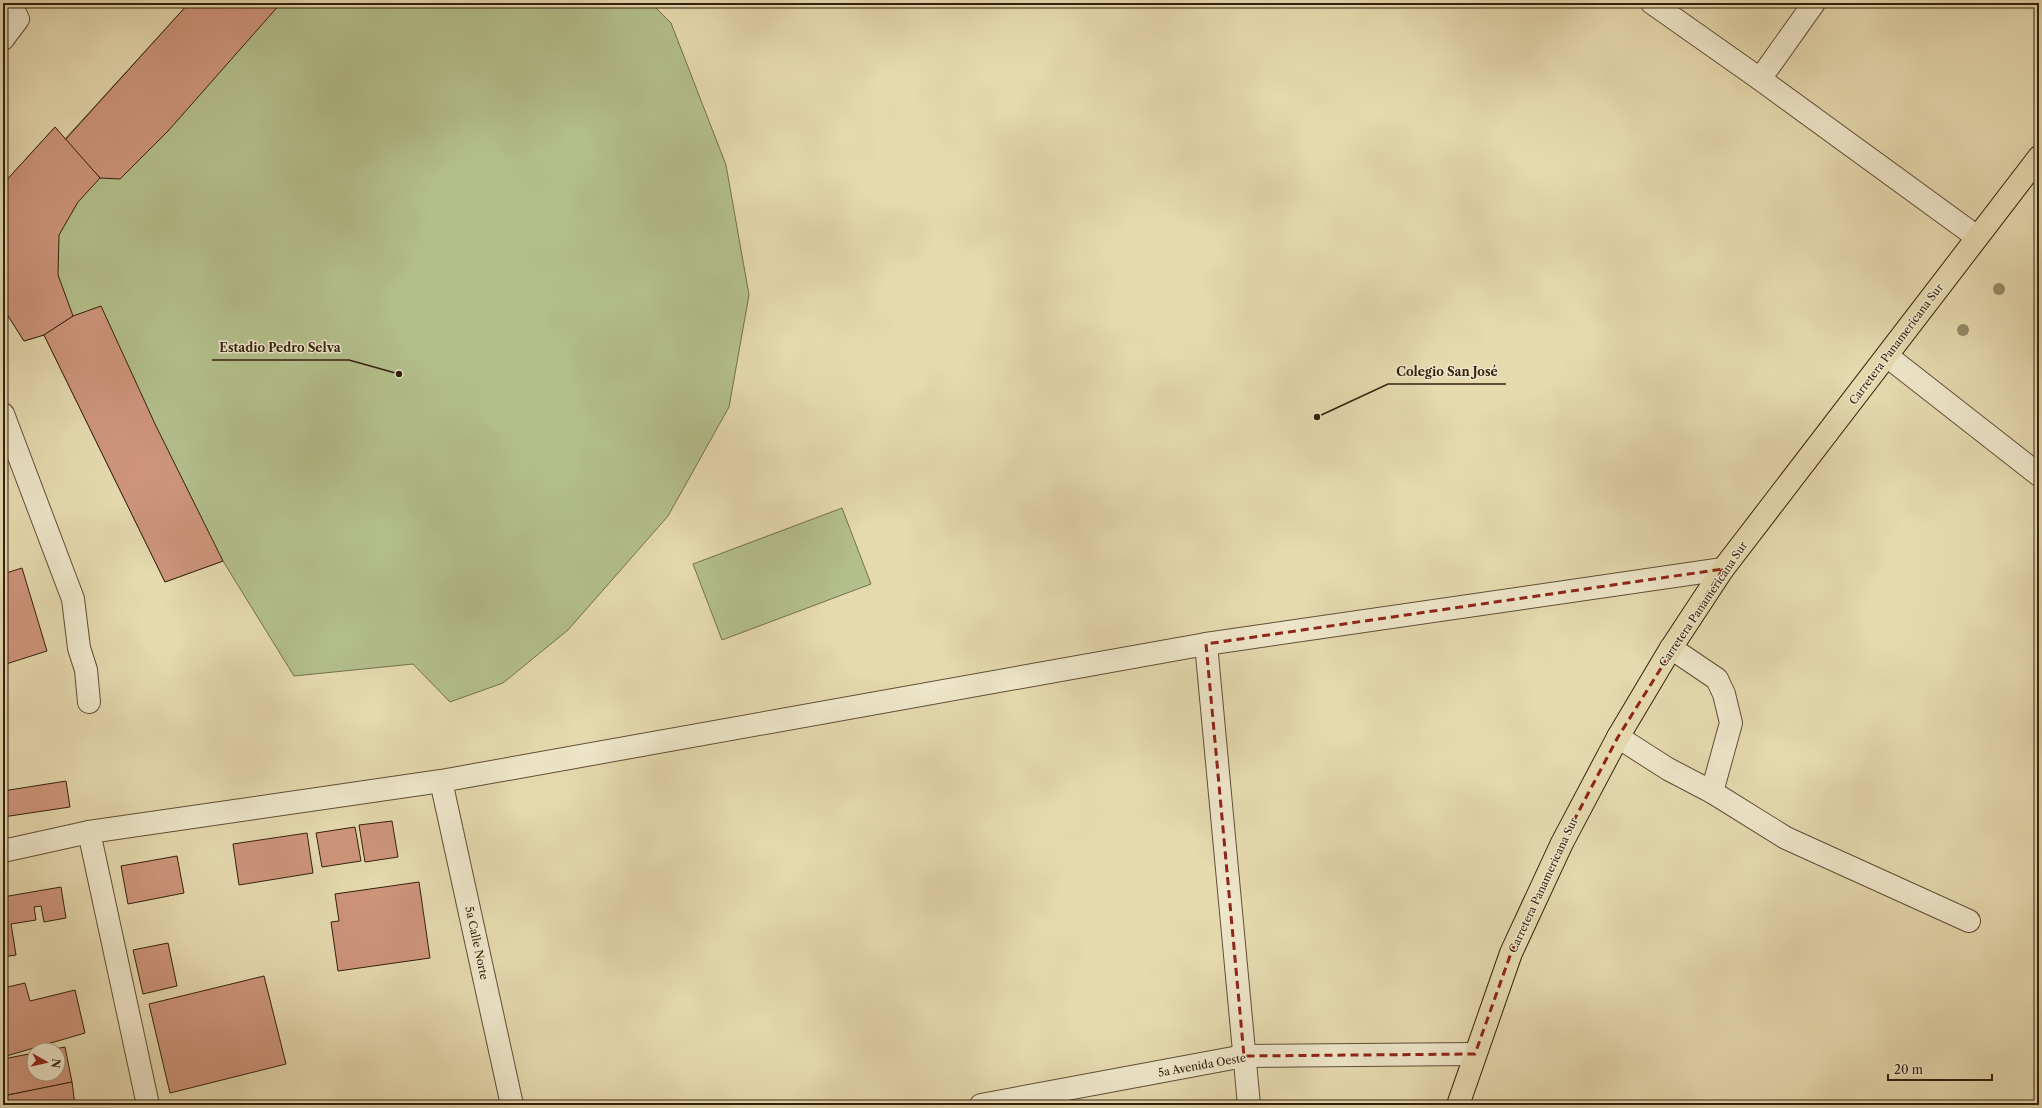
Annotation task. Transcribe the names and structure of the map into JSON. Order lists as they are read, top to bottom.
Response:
{
  "streets": {
    "highway": ["Carretera Panamericana Sur"],
    "street": ["5a Calle Norte", "5a Avenida Oeste"]
  },
  "crossings": [
    ["Carretera Panamericana Sur", "5a Avenida Oeste"]
  ],
  "places": ["Estadio Pedro Selva", "Colegio San José"],
  "scale_bar": "20 m",
  "north": "right"
}
